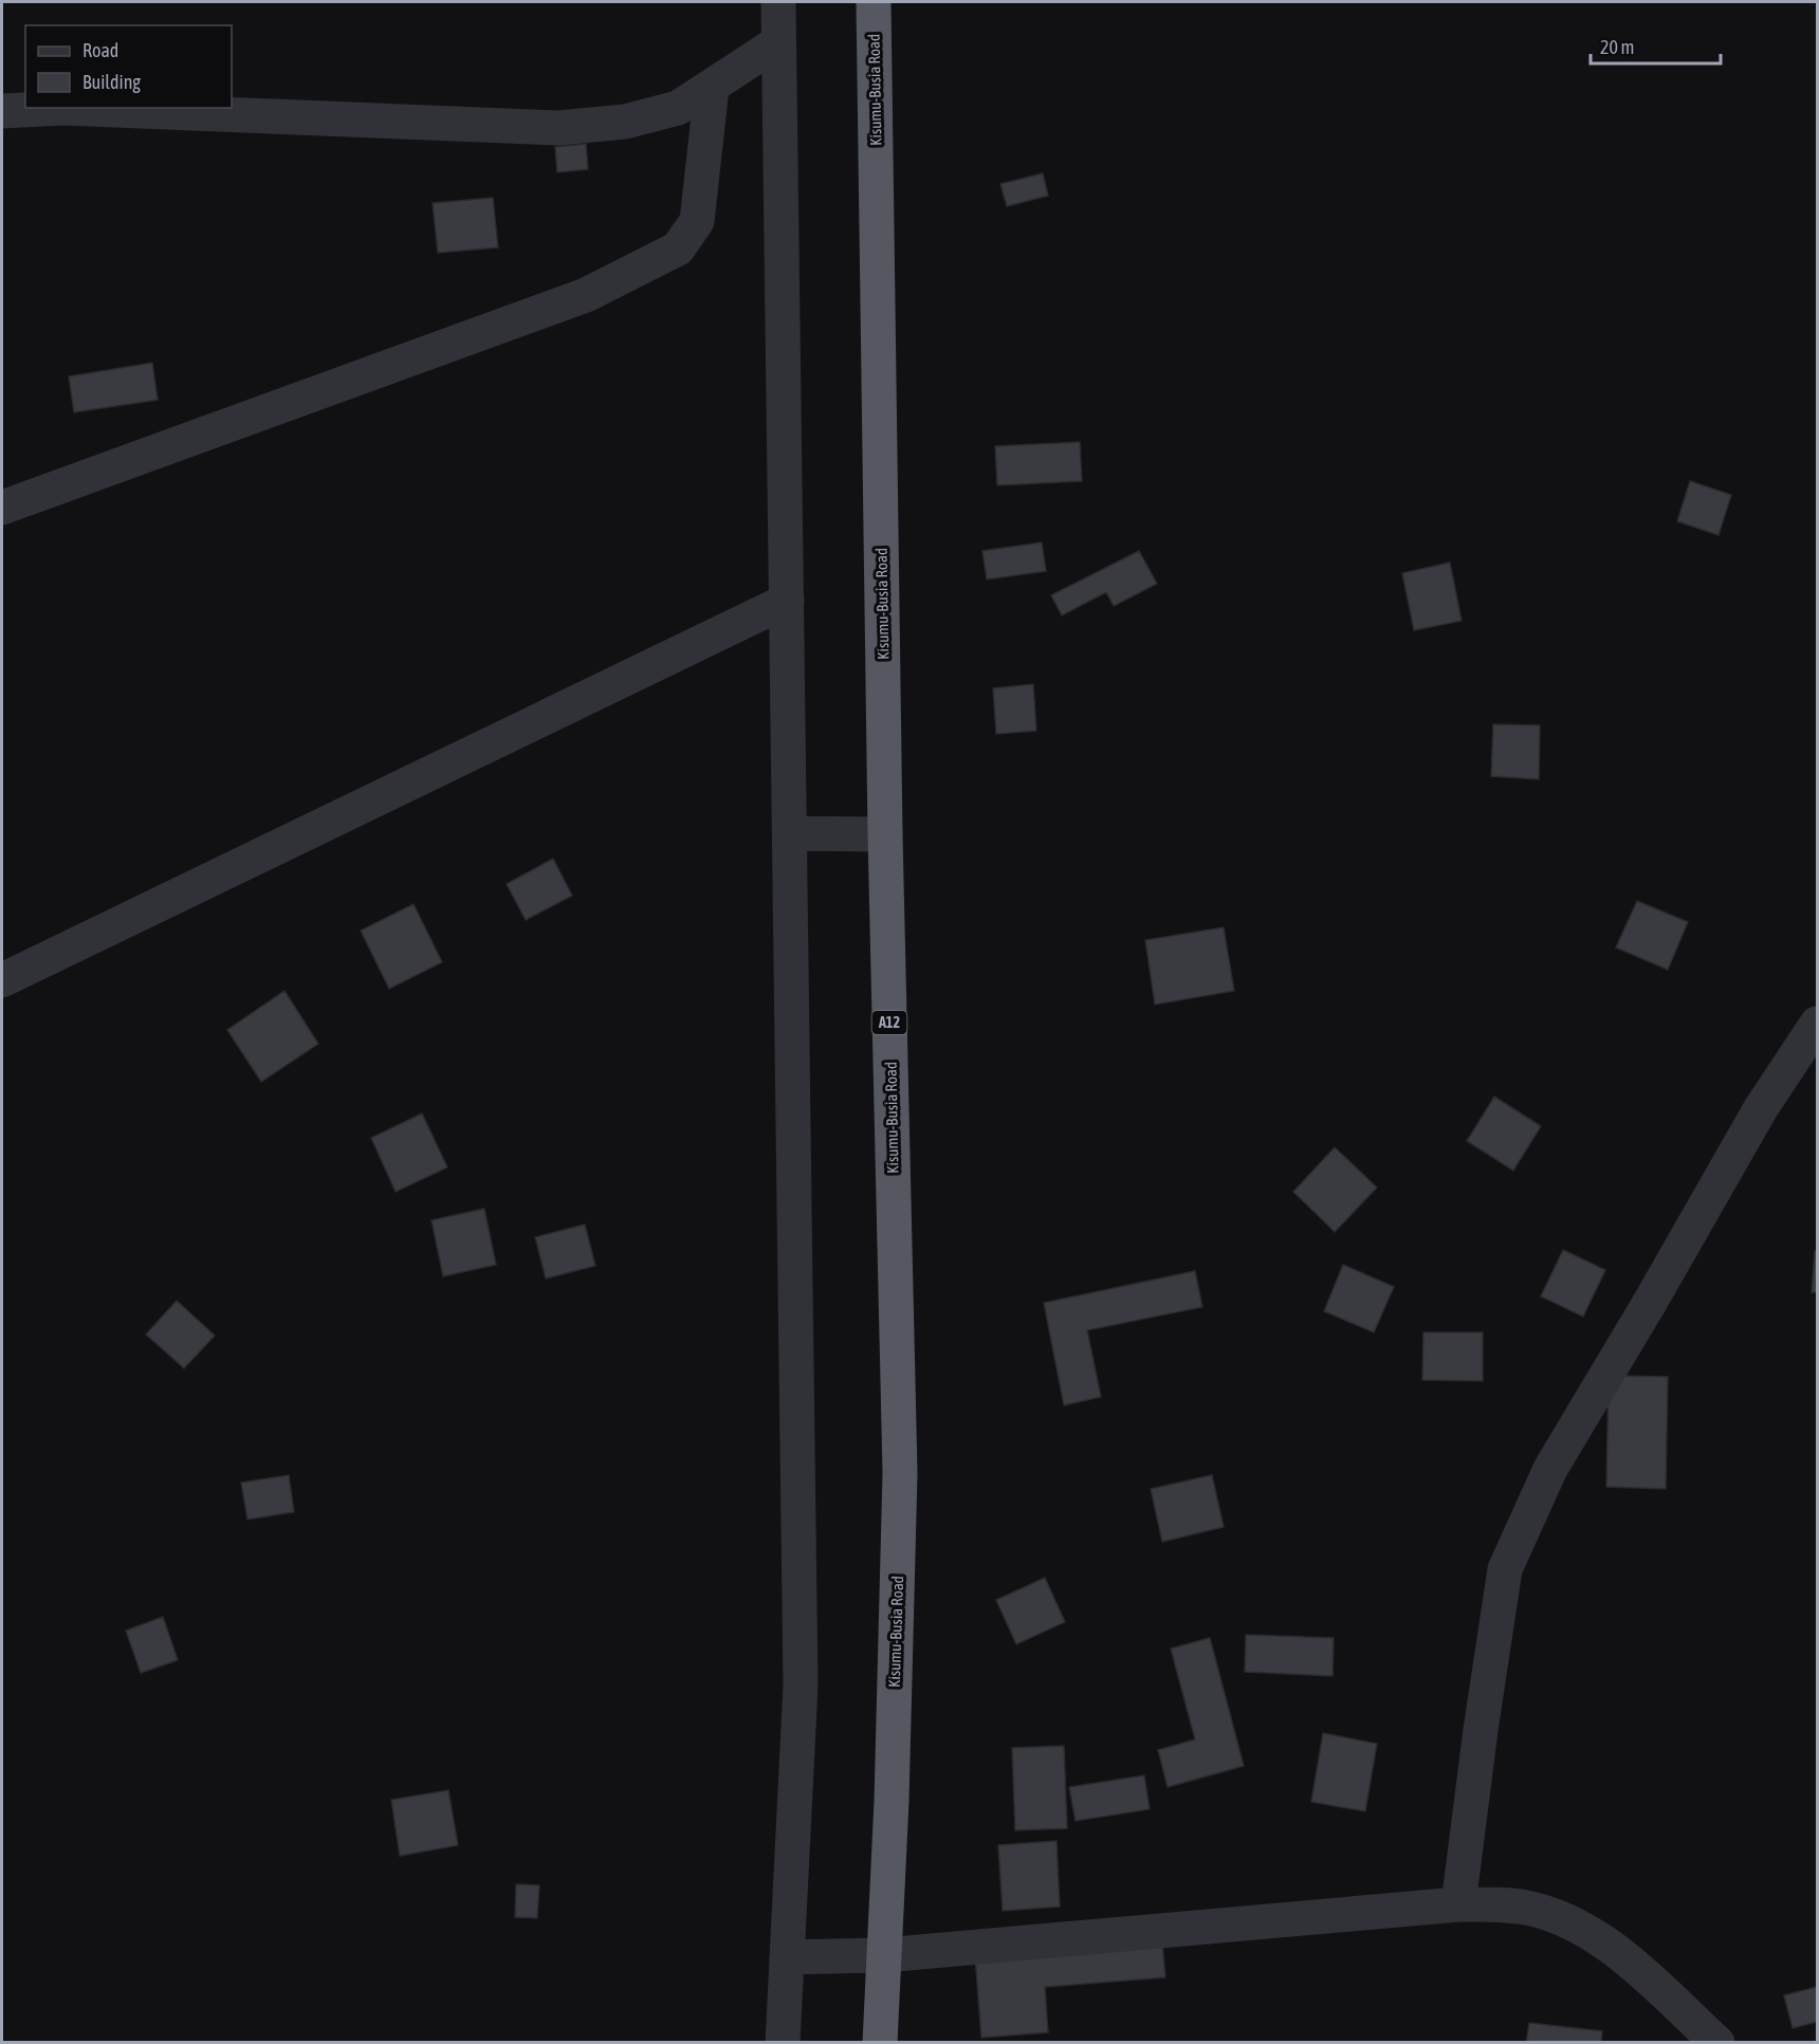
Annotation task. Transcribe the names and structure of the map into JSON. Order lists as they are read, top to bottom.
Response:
{
  "streets": {
    "highway": ["Kisumu-Busia Road", "A12"]
  },
  "legend": ["Road", "Building"],
  "scale_bar": "20 m"
}
